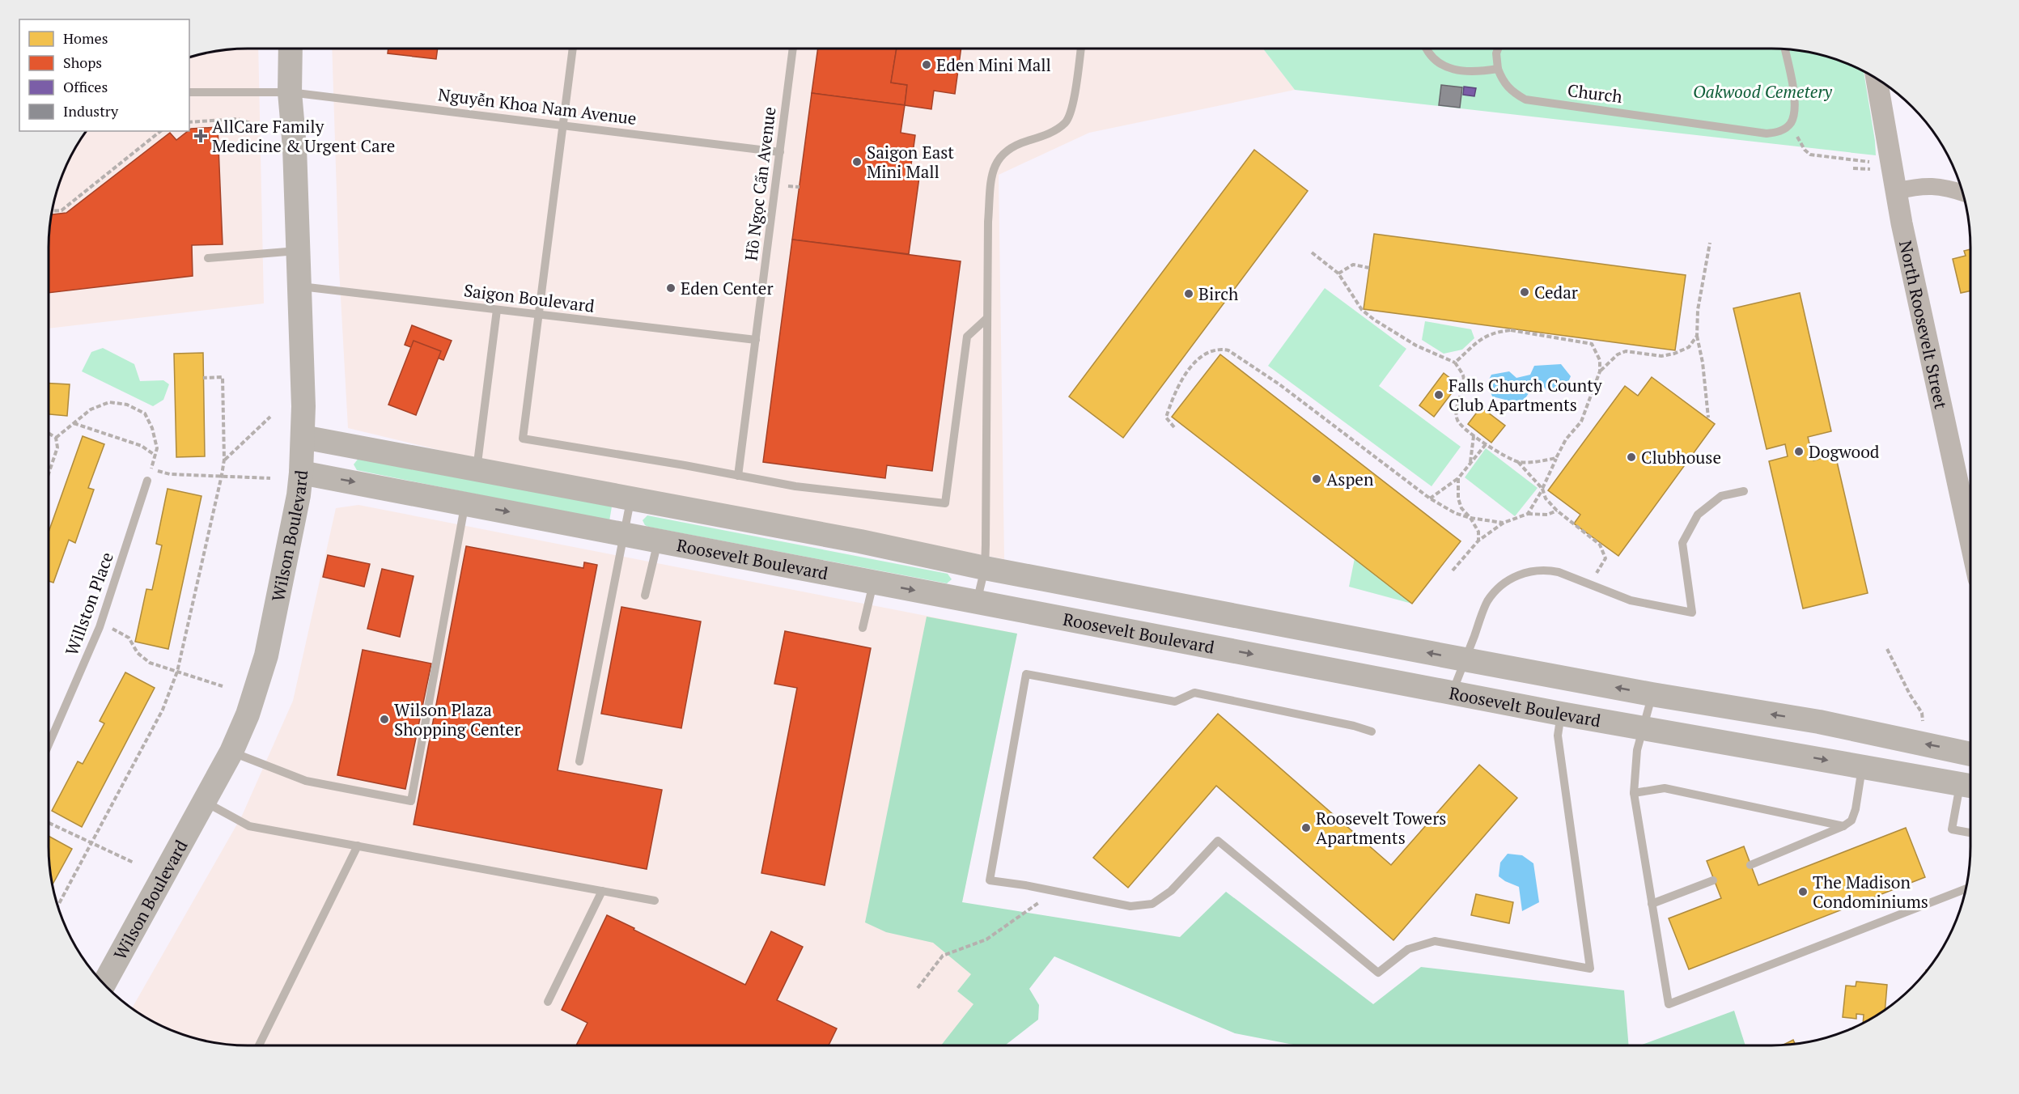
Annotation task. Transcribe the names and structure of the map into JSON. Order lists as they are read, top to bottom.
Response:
{
  "streets": {
    "main road": ["Wilson Boulevard", "Roosevelt Boulevard"],
    "street": ["North Roosevelt Street"],
    "lane": [
      "Church",
      "Nguyễn Khoa Nam Avenue",
      "Hồ Ngọc Cẩn Avenue",
      "Saigon Boulevard",
      "Willston Place"
    ]
  },
  "crossings": [
    ["Nguyễn Khoa Nam Avenue", "Hồ Ngọc Cẩn Avenue"],
    ["Nguyễn Khoa Nam Avenue", "Wilson Boulevard"],
    ["Hồ Ngọc Cẩn Avenue", "Saigon Boulevard"],
    ["Saigon Boulevard", "Wilson Boulevard"],
    ["Wilson Boulevard", "Roosevelt Boulevard"]
  ],
  "parks": ["Oakwood Cemetery"],
  "places": {
    "other": [
      "Eden Mini Mall",
      "Saigon East Mini Mall",
      "Eden Center",
      "Cedar",
      "Birch",
      "Falls Church County Club Apartments",
      "Dogwood",
      "Clubhouse",
      "Aspen",
      "Wilson Plaza Shopping Center",
      "Roosevelt Towers Apartments",
      "The Madison Condominiums"
    ],
    "health": ["AllCare Family Medicine & Urgent Care"]
  },
  "legend": [
    "Homes",
    "Shops",
    "Offices",
    "Industry"
  ]
}
